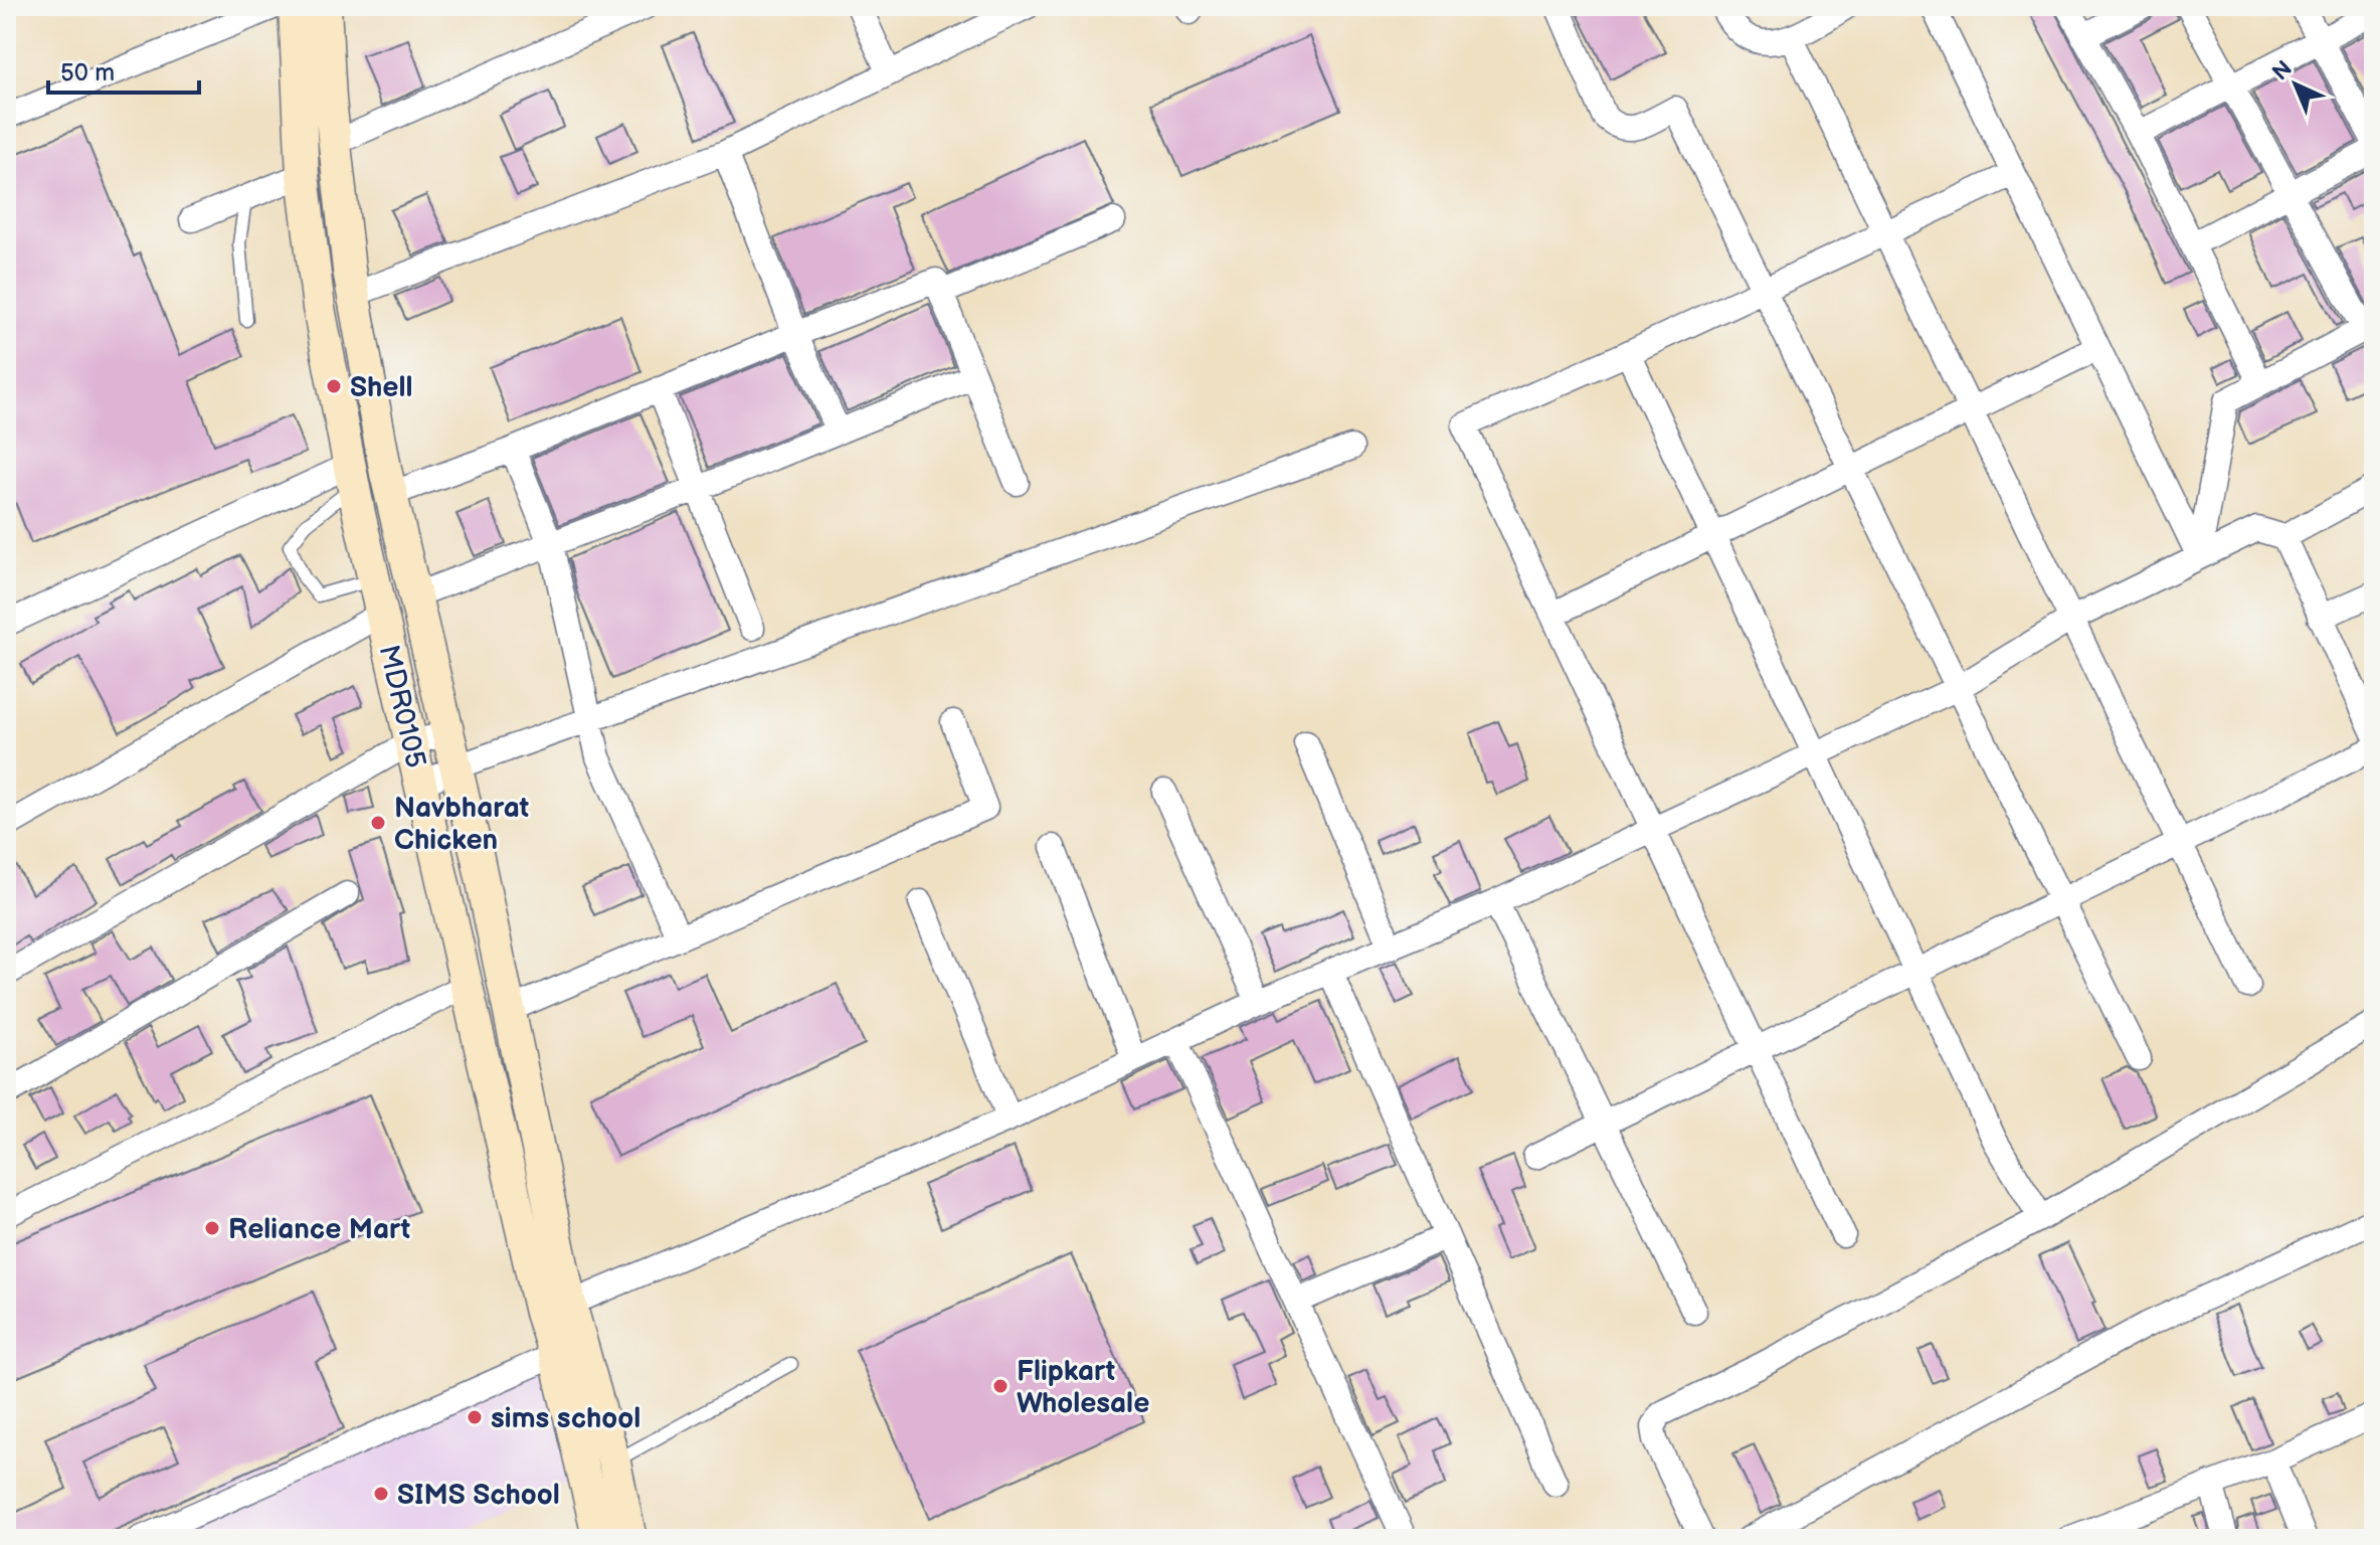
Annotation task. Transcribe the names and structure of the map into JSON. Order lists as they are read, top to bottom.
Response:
{
  "streets": {
    "main road": ["MDR0105"]
  },
  "places": [
    "Shell",
    "Navbharat Chicken",
    "Reliance Mart",
    "Flipkart Wholesale",
    "sims school",
    "SIMS School"
  ],
  "scale_bar": "50 m",
  "north": "top left"
}
